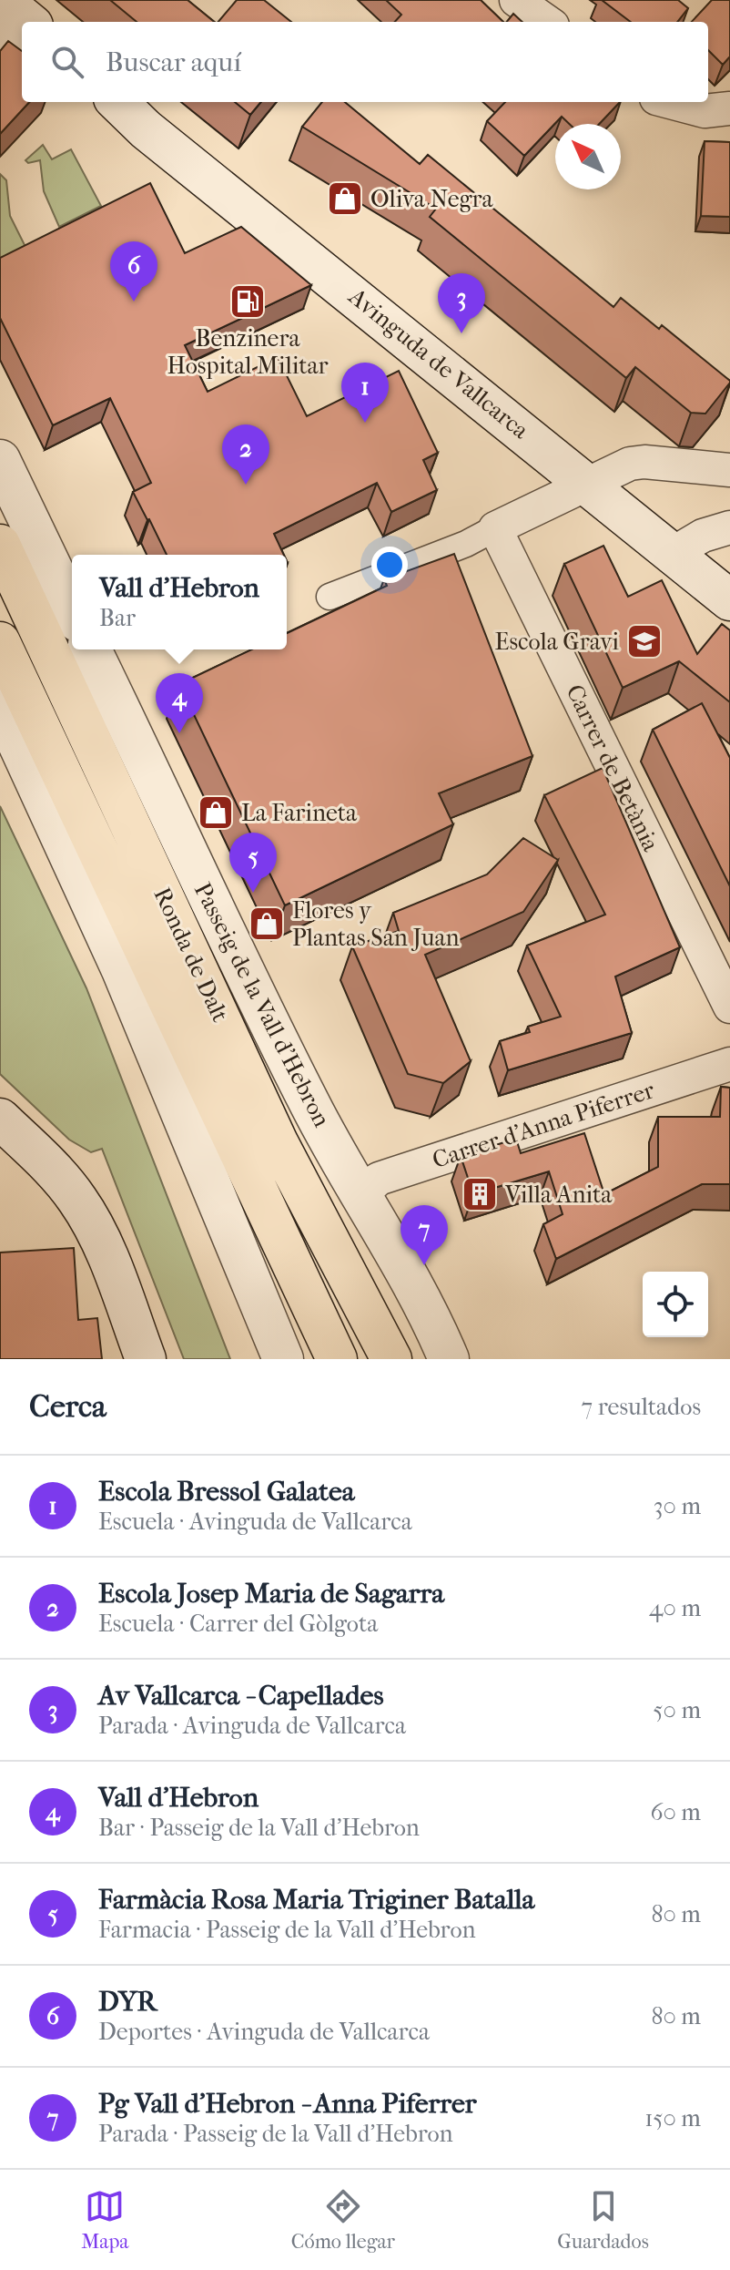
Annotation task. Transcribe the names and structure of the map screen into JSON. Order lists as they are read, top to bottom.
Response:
{
  "streets": {
    "highway": ["Ronda de Dalt"],
    "street": [
      "Avinguda de Vallcarca",
      "Carrer de Betània",
      "Passeig de la Vall d'Hebron",
      "Carrer d'Anna Piferrer"
    ]
  },
  "crossings": [
    ["Passeig de la Vall d'Hebron", "Carrer d'Anna Piferrer"]
  ],
  "places": {
    "shop": ["Oliva Negra", "La Farineta", "Flores y Plantas San Juan"],
    "fuel station": ["Benzinera Hospital Militar"],
    "school or university": ["Escola Gravi"],
    "building": ["Villa Anita"]
  },
  "north": "top left",
  "page": {
    "search": "Buscar aquí",
    "pins": [
      "6",
      "3",
      "1",
      "2",
      "4",
      "5",
      "7"
    ],
    "popup": ["Vall d'Hebron", "Bar"],
    "heading": ["Cerca", "7 resultados"],
    "list": [
      {
        "mark": "1",
        "name": "Escola Bressol Galatea",
        "note": "Escuela · Avinguda de Vallcarca",
        "value": "30 m"
      },
      {
        "mark": "2",
        "name": "Escola Josep Maria de Sagarra",
        "note": "Escuela · Carrer del Gòlgota",
        "value": "40 m"
      },
      {
        "mark": "3",
        "name": "Av Vallcarca - Capellades",
        "note": "Parada · Avinguda de Vallcarca",
        "value": "50 m"
      },
      {
        "mark": "4",
        "name": "Vall d'Hebron",
        "note": "Bar · Passeig de la Vall d'Hebron",
        "value": "60 m"
      },
      {
        "mark": "5",
        "name": "Farmàcia Rosa Maria Triginer Batalla",
        "note": "Farmacia · Passeig de la Vall d'Hebron",
        "value": "80 m"
      },
      {
        "mark": "6",
        "name": "DYR",
        "note": "Deportes · Avinguda de Vallcarca",
        "value": "80 m"
      },
      {
        "mark": "7",
        "name": "Pg Vall d'Hebron - Anna Piferrer",
        "note": "Parada · Passeig de la Vall d'Hebron",
        "value": "150 m"
      }
    ],
    "nav": ["Mapa", "Cómo llegar", "Guardados"]
  }
}
